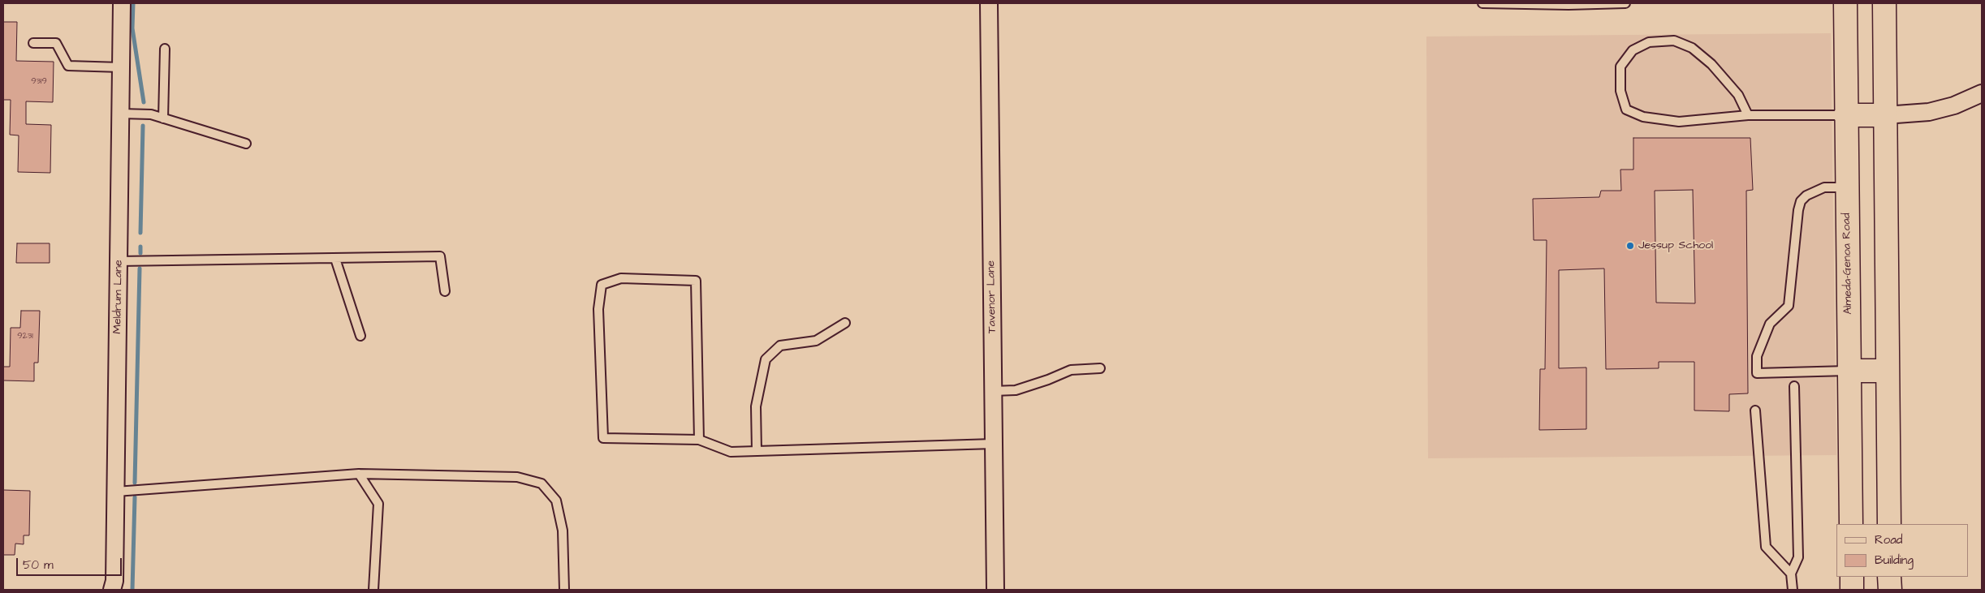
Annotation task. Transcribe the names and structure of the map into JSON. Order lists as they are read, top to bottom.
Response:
{
  "streets": {
    "main road": ["Almeda-Genoa Road"],
    "street": ["Meldrum Lane", "Tavenor Lane"]
  },
  "places": ["Jessup School"],
  "house_numbers": ["9319", "9231"],
  "legend": ["Road", "Building"],
  "scale_bar": "50 m"
}
